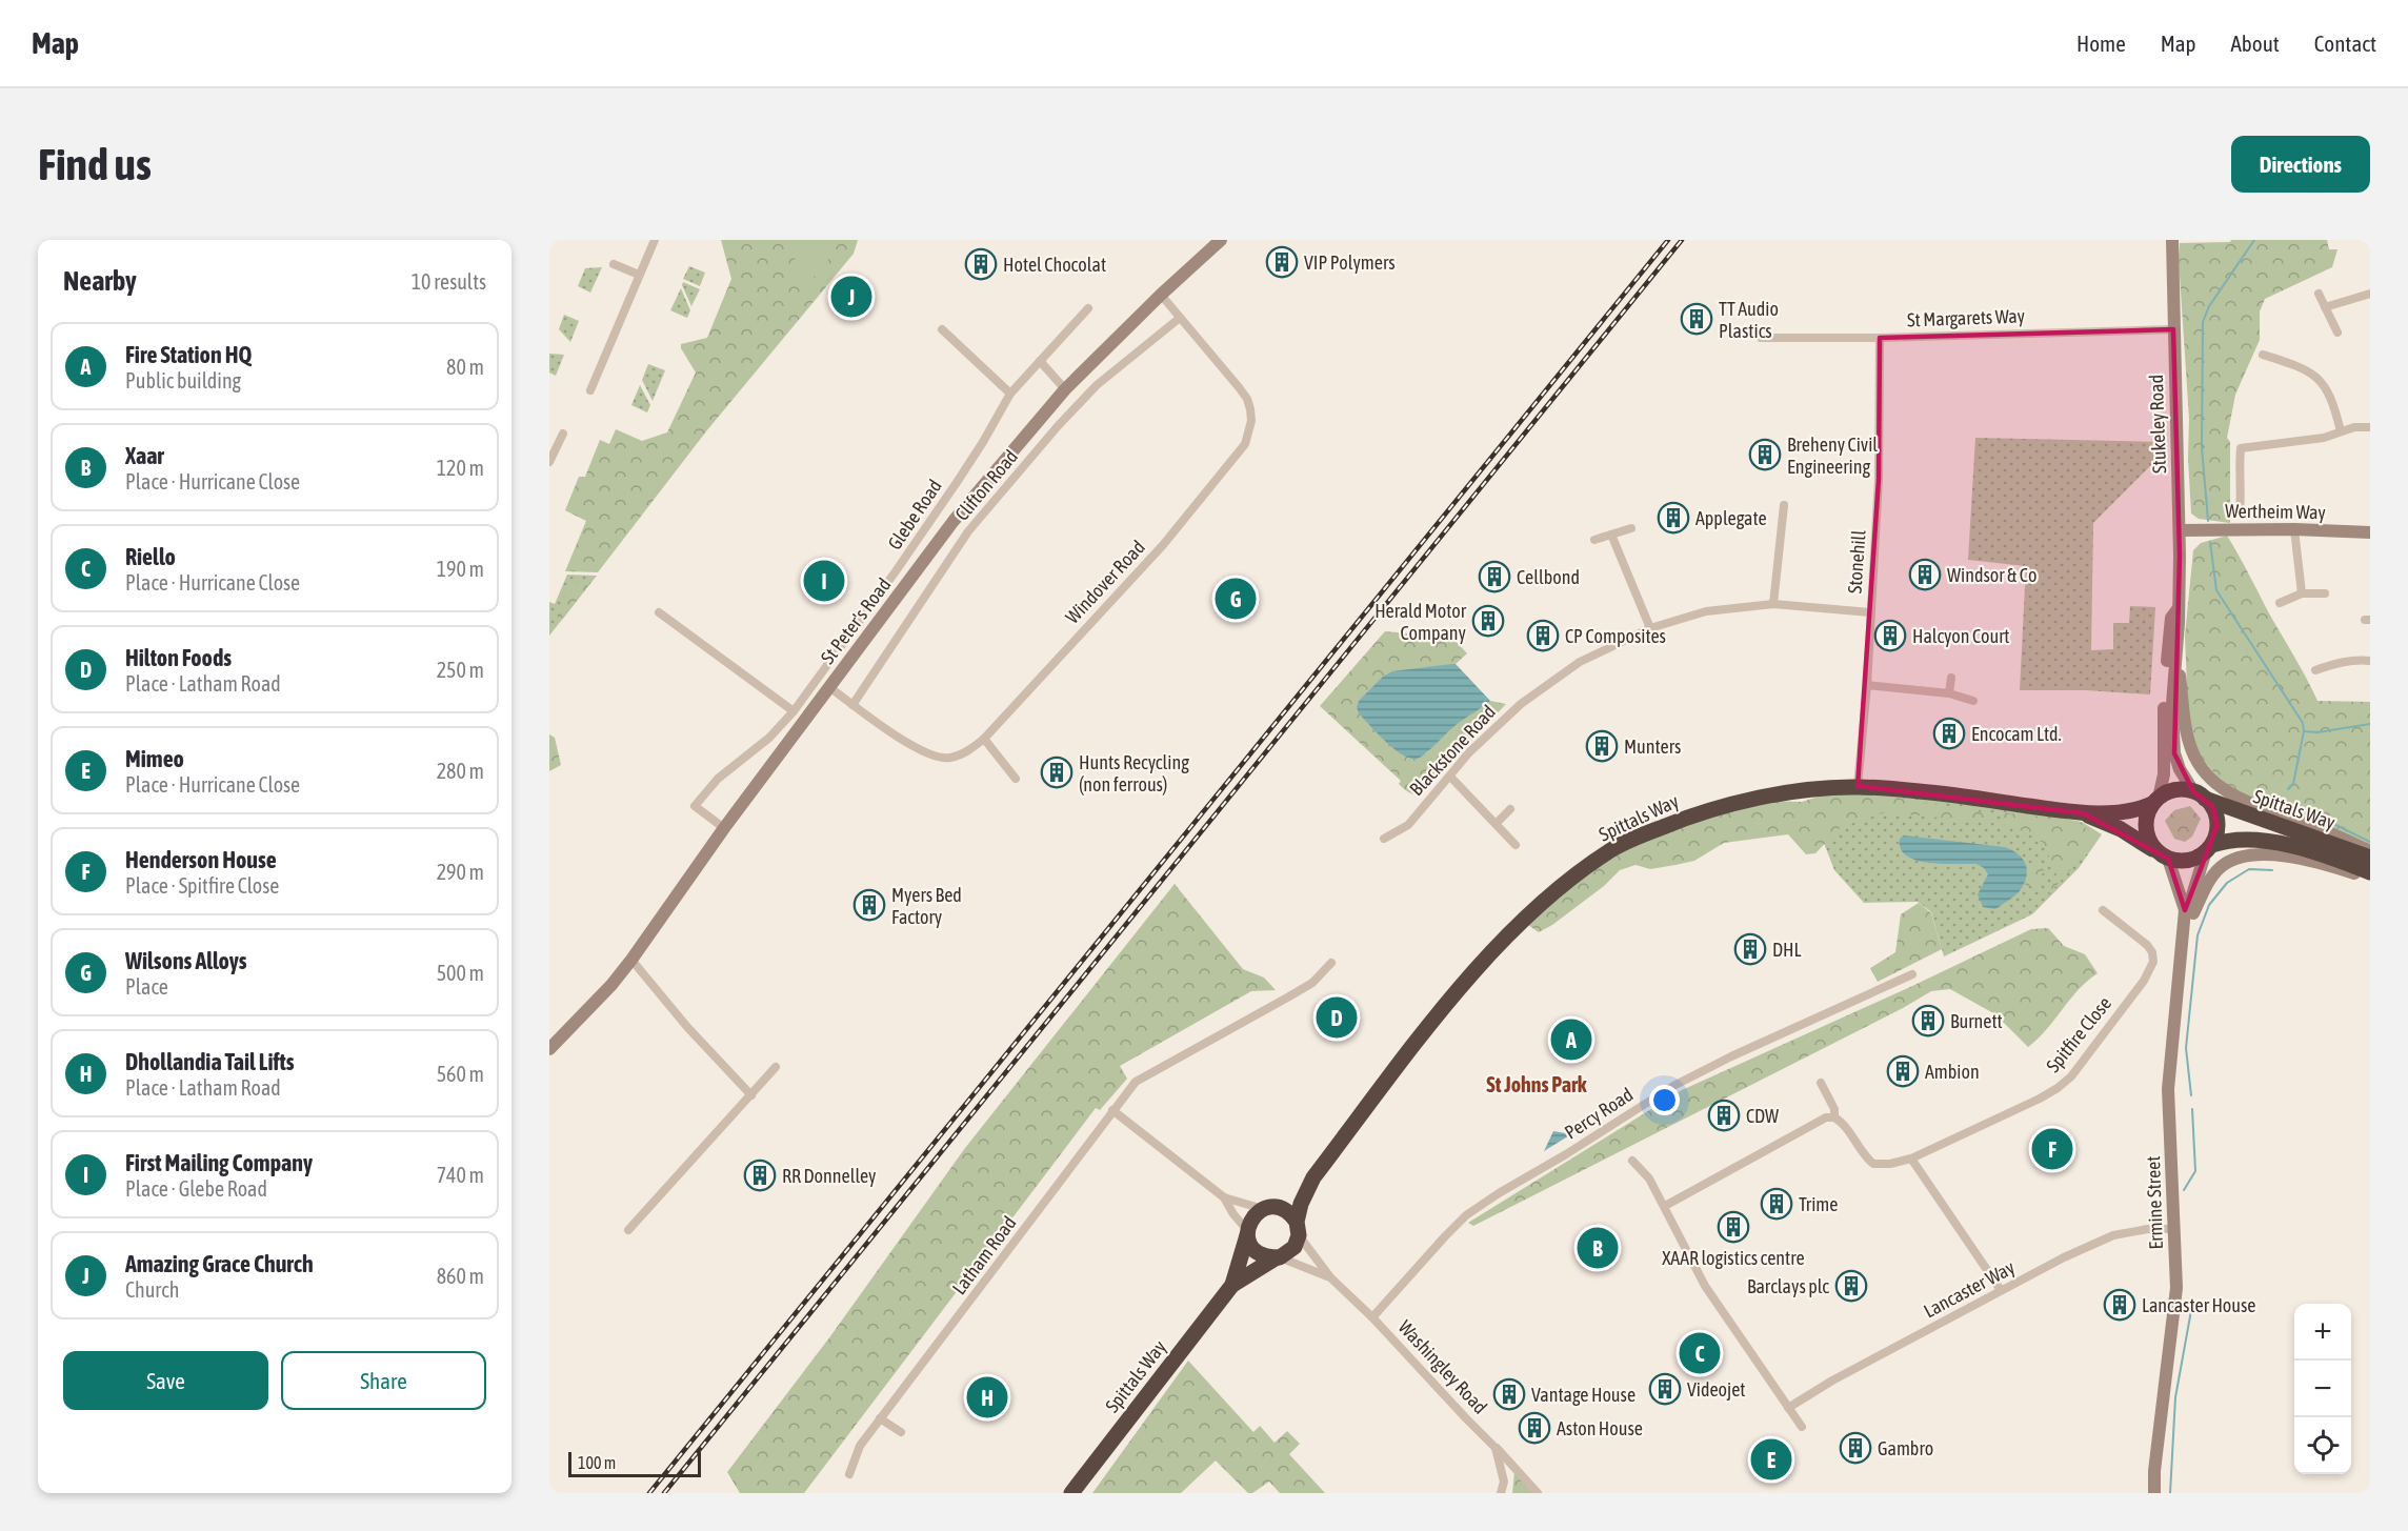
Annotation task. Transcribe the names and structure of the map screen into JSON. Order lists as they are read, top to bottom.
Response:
{
  "streets": {
    "highway": ["Spittals Way"],
    "street": [
      "St Margarets Way",
      "Stukeley Road",
      "Clifton Road",
      "Wertheim Way",
      "Glebe Road",
      "Stonehill",
      "Windover Road",
      "St Peter's Road",
      "Blackstone Road",
      "Spitfire Close",
      "Percy Road",
      "Ermine Street",
      "Latham Road",
      "Lancaster Way",
      "Washingley Road"
    ]
  },
  "crossings": [
    ["St Margarets Way", "Stukeley Road"],
    ["St Margarets Way", "Stonehill"],
    ["Stukeley Road", "Wertheim Way"],
    ["Stukeley Road", "Spittals Way"],
    ["Stukeley Road", "Ermine Street"],
    ["Clifton Road", "Windover Road"],
    ["Glebe Road", "St Peter's Road"],
    ["Stonehill", "Blackstone Road"],
    ["Stonehill", "Spittals Way"],
    ["Windover Road", "St Peter's Road"],
    ["Spittals Way", "Ermine Street"],
    ["Spittals Way", "Washingley Road"],
    ["Percy Road", "Washingley Road"],
    ["Ermine Street", "Lancaster Way"]
  ],
  "districts": ["St Johns Park"],
  "places": {
    "building": [
      "VIP Polymers",
      "Hotel Chocolat",
      "TT Audio Plastics",
      "Breheny Civil Engineering",
      "Applegate",
      "Windsor & Co",
      "Cellbond",
      "Herald Motor Company",
      "CP Composites",
      "Halcyon Court",
      "Encocam Ltd.",
      "Munters",
      "Hunts Recycling (non ferrous)",
      "Myers Bed Factory",
      "DHL",
      "Burnett",
      "Ambion",
      "CDW",
      "RR Donnelley",
      "Trime",
      "XAAR logistics centre",
      "Barclays plc",
      "Lancaster House",
      "Videojet",
      "Vantage House",
      "Aston House",
      "Gambro"
    ]
  },
  "scale_bar": "100 m",
  "page": {
    "header": "Map",
    "nav": [
      "Home",
      "Map",
      "About",
      "Contact"
    ],
    "buttons": [
      "Directions",
      ["Save", "Share"]
    ],
    "title": "Find us",
    "heading": ["Nearby", "10 results"],
    "pins": [
      "J",
      "I",
      "G",
      "D",
      "A",
      "F",
      "B",
      "C",
      "H",
      "E"
    ],
    "list": [
      {
        "mark": "A",
        "name": "Fire Station HQ",
        "note": "Public building",
        "value": "80 m"
      },
      {
        "mark": "B",
        "name": "Xaar",
        "note": "Place · Hurricane Close",
        "value": "120 m"
      },
      {
        "mark": "C",
        "name": "Riello",
        "note": "Place · Hurricane Close",
        "value": "190 m"
      },
      {
        "mark": "D",
        "name": "Hilton Foods",
        "note": "Place · Latham Road",
        "value": "250 m"
      },
      {
        "mark": "E",
        "name": "Mimeo",
        "note": "Place · Hurricane Close",
        "value": "280 m"
      },
      {
        "mark": "F",
        "name": "Henderson House",
        "note": "Place · Spitfire Close",
        "value": "290 m"
      },
      {
        "mark": "G",
        "name": "Wilsons Alloys",
        "note": "Place",
        "value": "500 m"
      },
      {
        "mark": "H",
        "name": "Dhollandia Tail Lifts",
        "note": "Place · Latham Road",
        "value": "560 m"
      },
      {
        "mark": "I",
        "name": "First Mailing Company",
        "note": "Place · Glebe Road",
        "value": "740 m"
      },
      {
        "mark": "J",
        "name": "Amazing Grace Church",
        "note": "Church",
        "value": "860 m"
      }
    ],
    "map_buttons": ["+", "−"],
    "scale": "100 m"
  }
}
